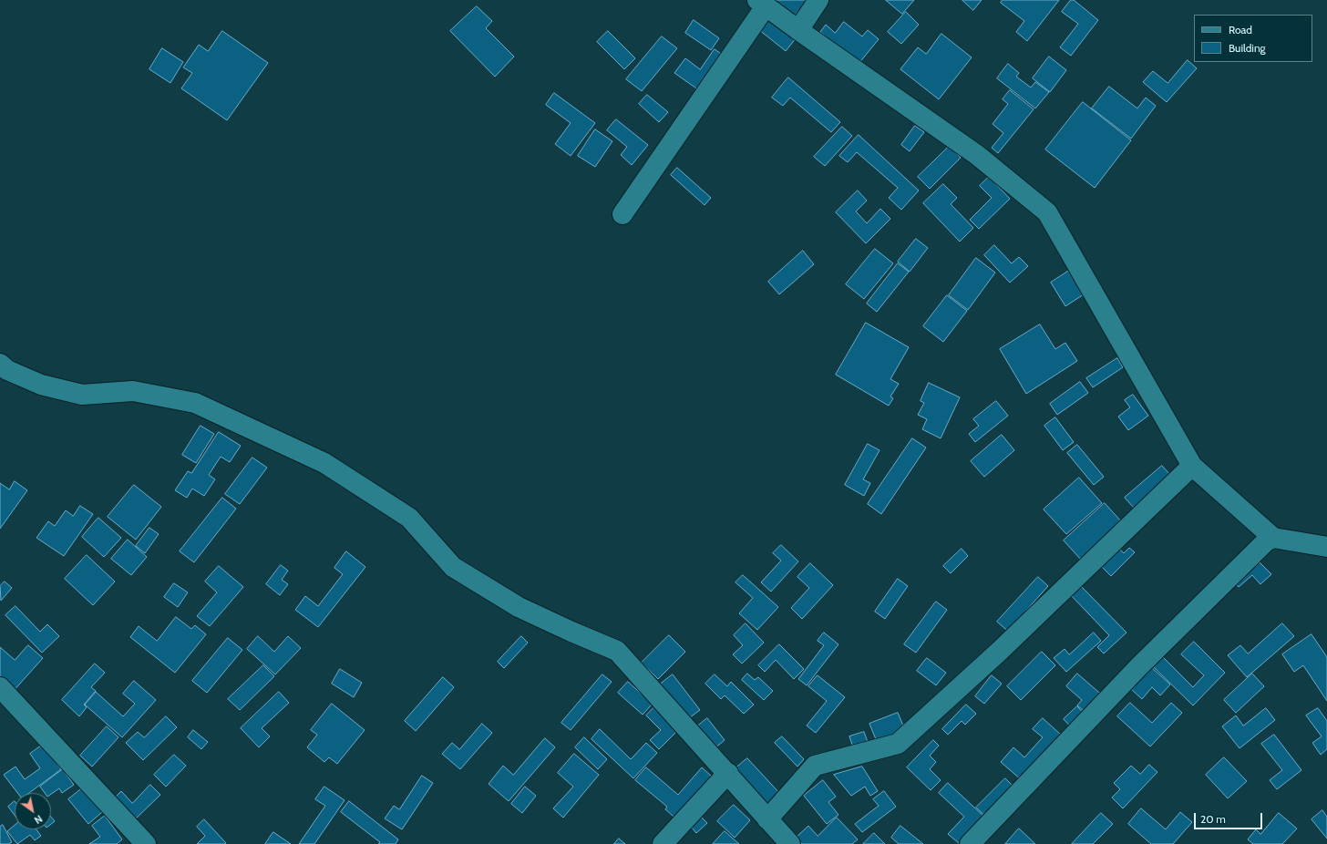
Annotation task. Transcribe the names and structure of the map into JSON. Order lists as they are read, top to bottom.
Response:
{
  "legend": ["Road", "Building"],
  "scale_bar": "20 m",
  "north": "bottom right"
}
